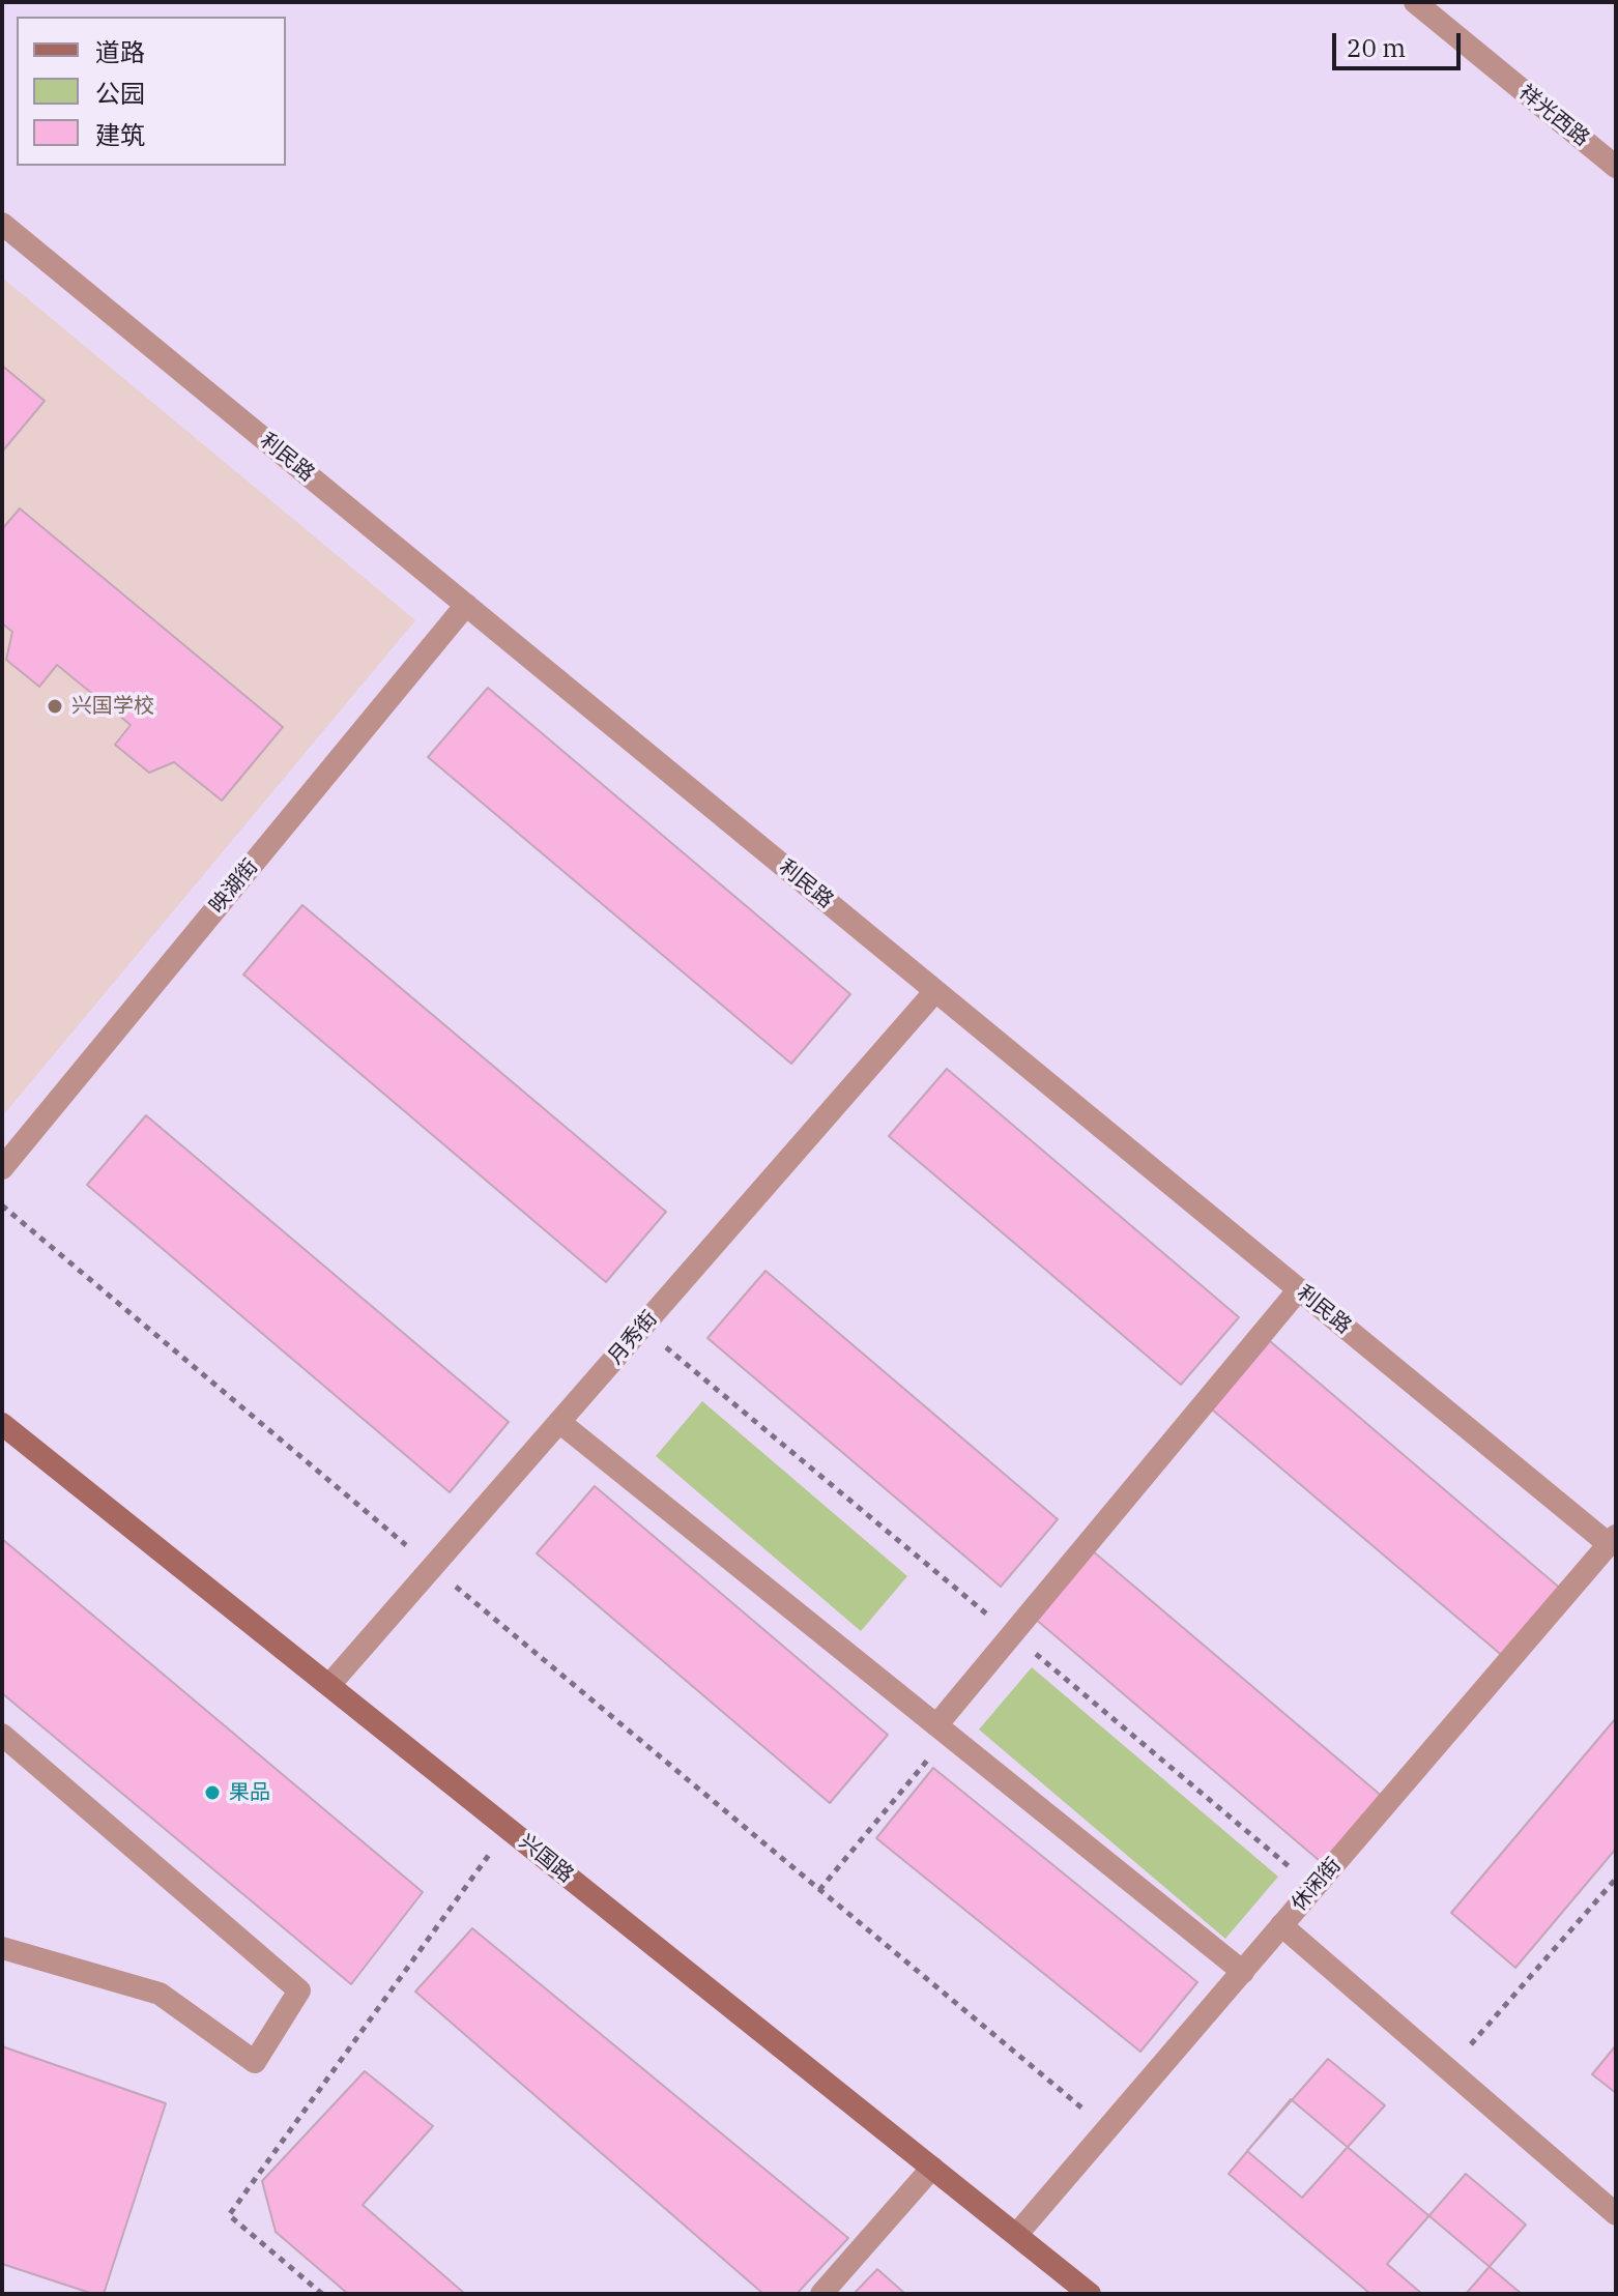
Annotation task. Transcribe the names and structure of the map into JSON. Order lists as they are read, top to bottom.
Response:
{
  "streets": {
    "main road": ["兴国路"],
    "street": [
      "祥光西路",
      "利民路",
      "映湖街",
      "月秀街",
      "休闲街"
    ]
  },
  "crossings": [
    ["利民路", "映湖街"],
    ["利民路", "月秀街"],
    ["利民路", "休闲街"],
    ["月秀街", "兴国路"],
    ["兴国路", "休闲街"]
  ],
  "places": ["兴国学校", "果品"],
  "legend": ["道路", "公园", "建筑"],
  "scale_bar": "20 m"
}
